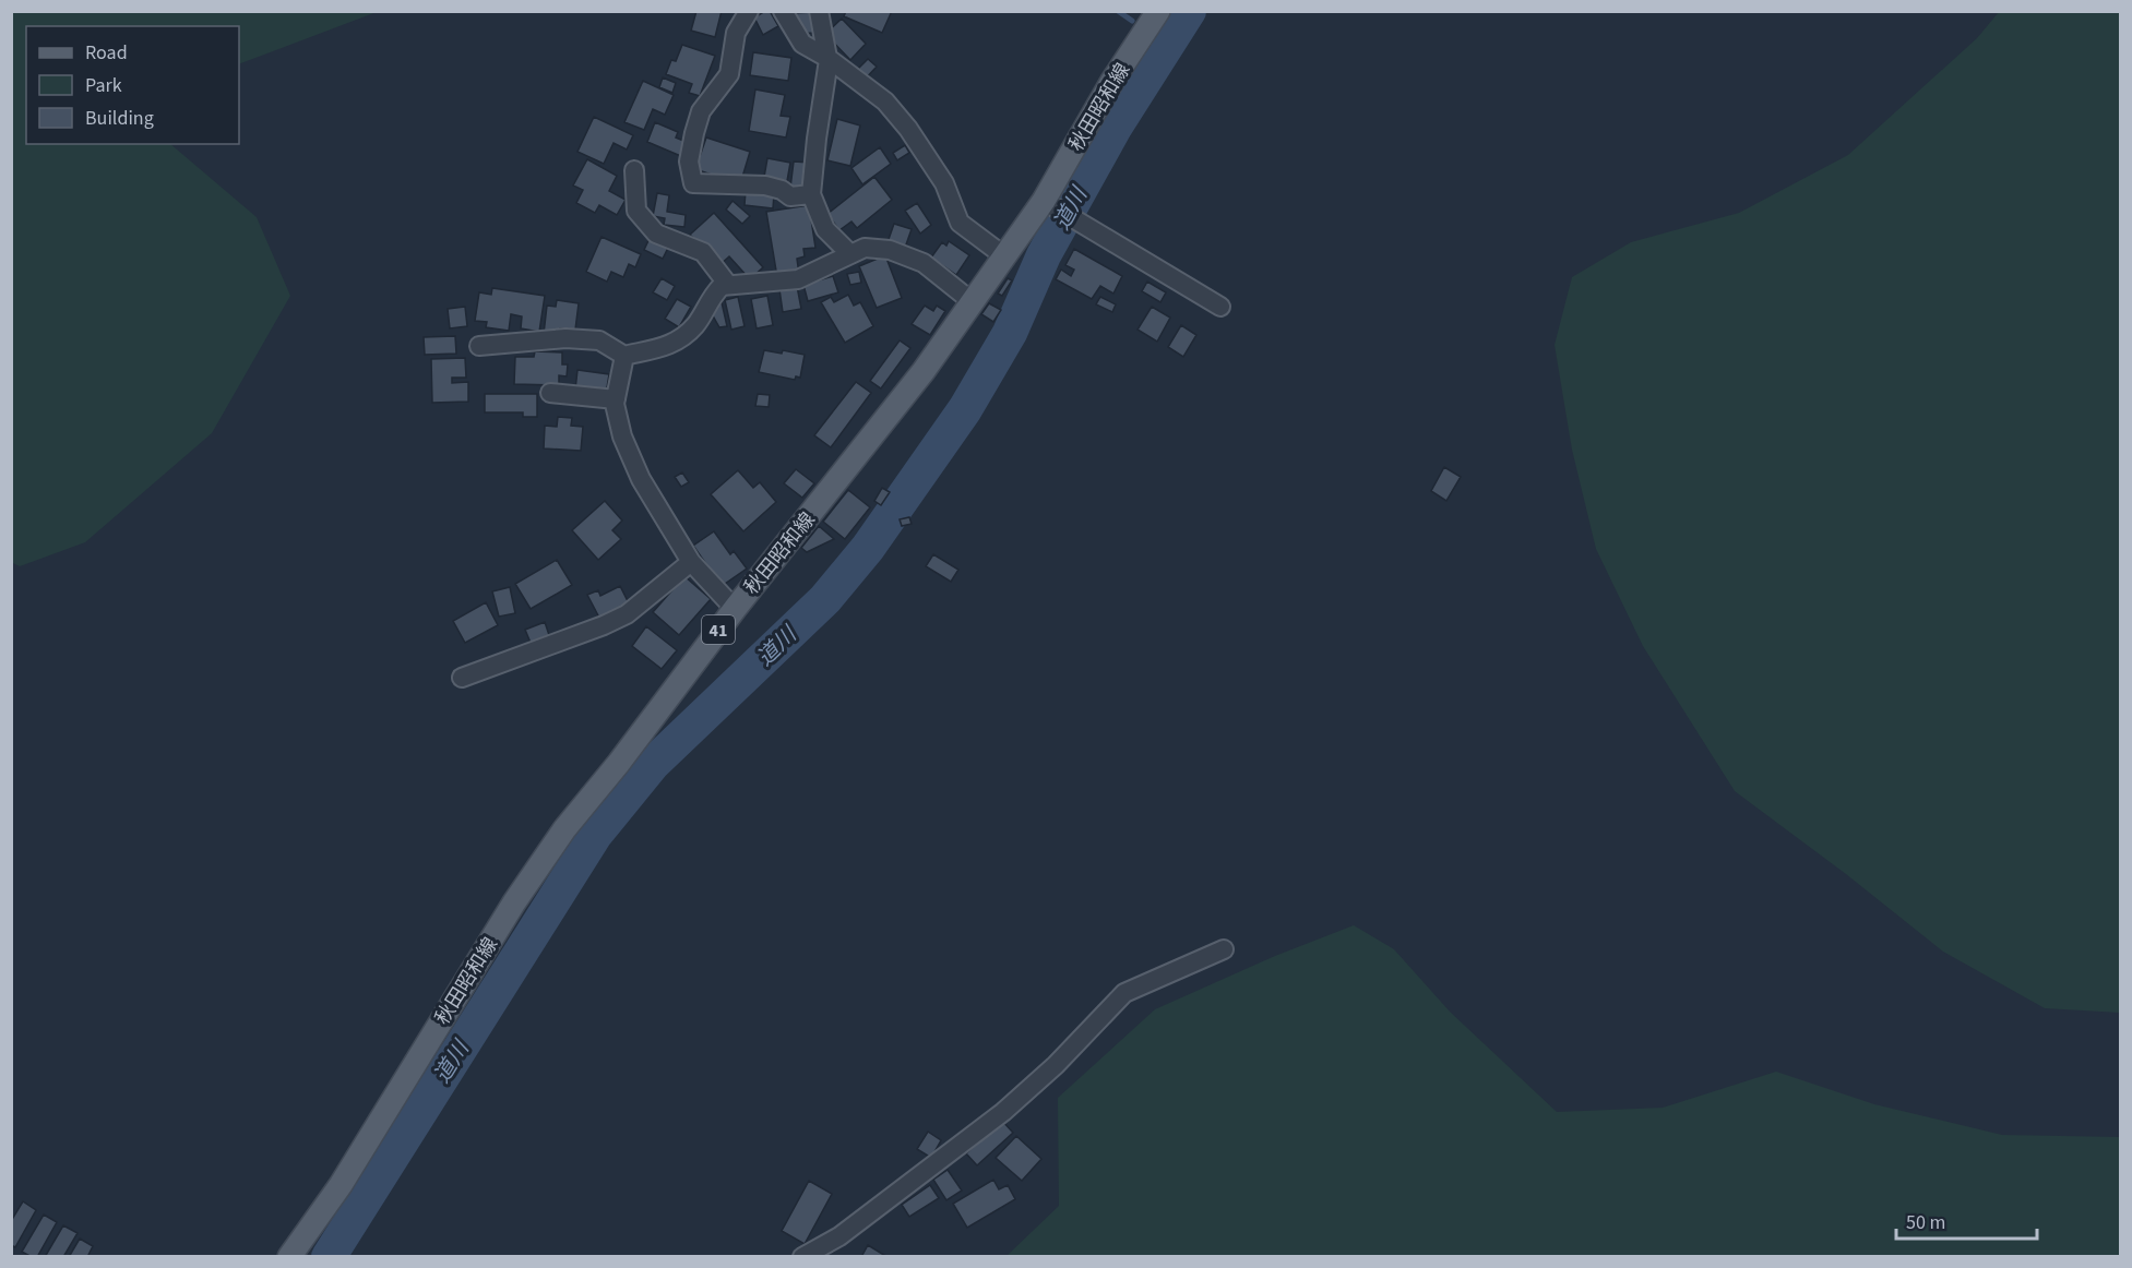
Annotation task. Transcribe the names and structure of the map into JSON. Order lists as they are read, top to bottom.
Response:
{
  "streets": {
    "main road": ["秋田昭和線", "41"]
  },
  "water": ["道川"],
  "legend": ["Road", "Park", "Building"],
  "scale_bar": "50 m"
}
